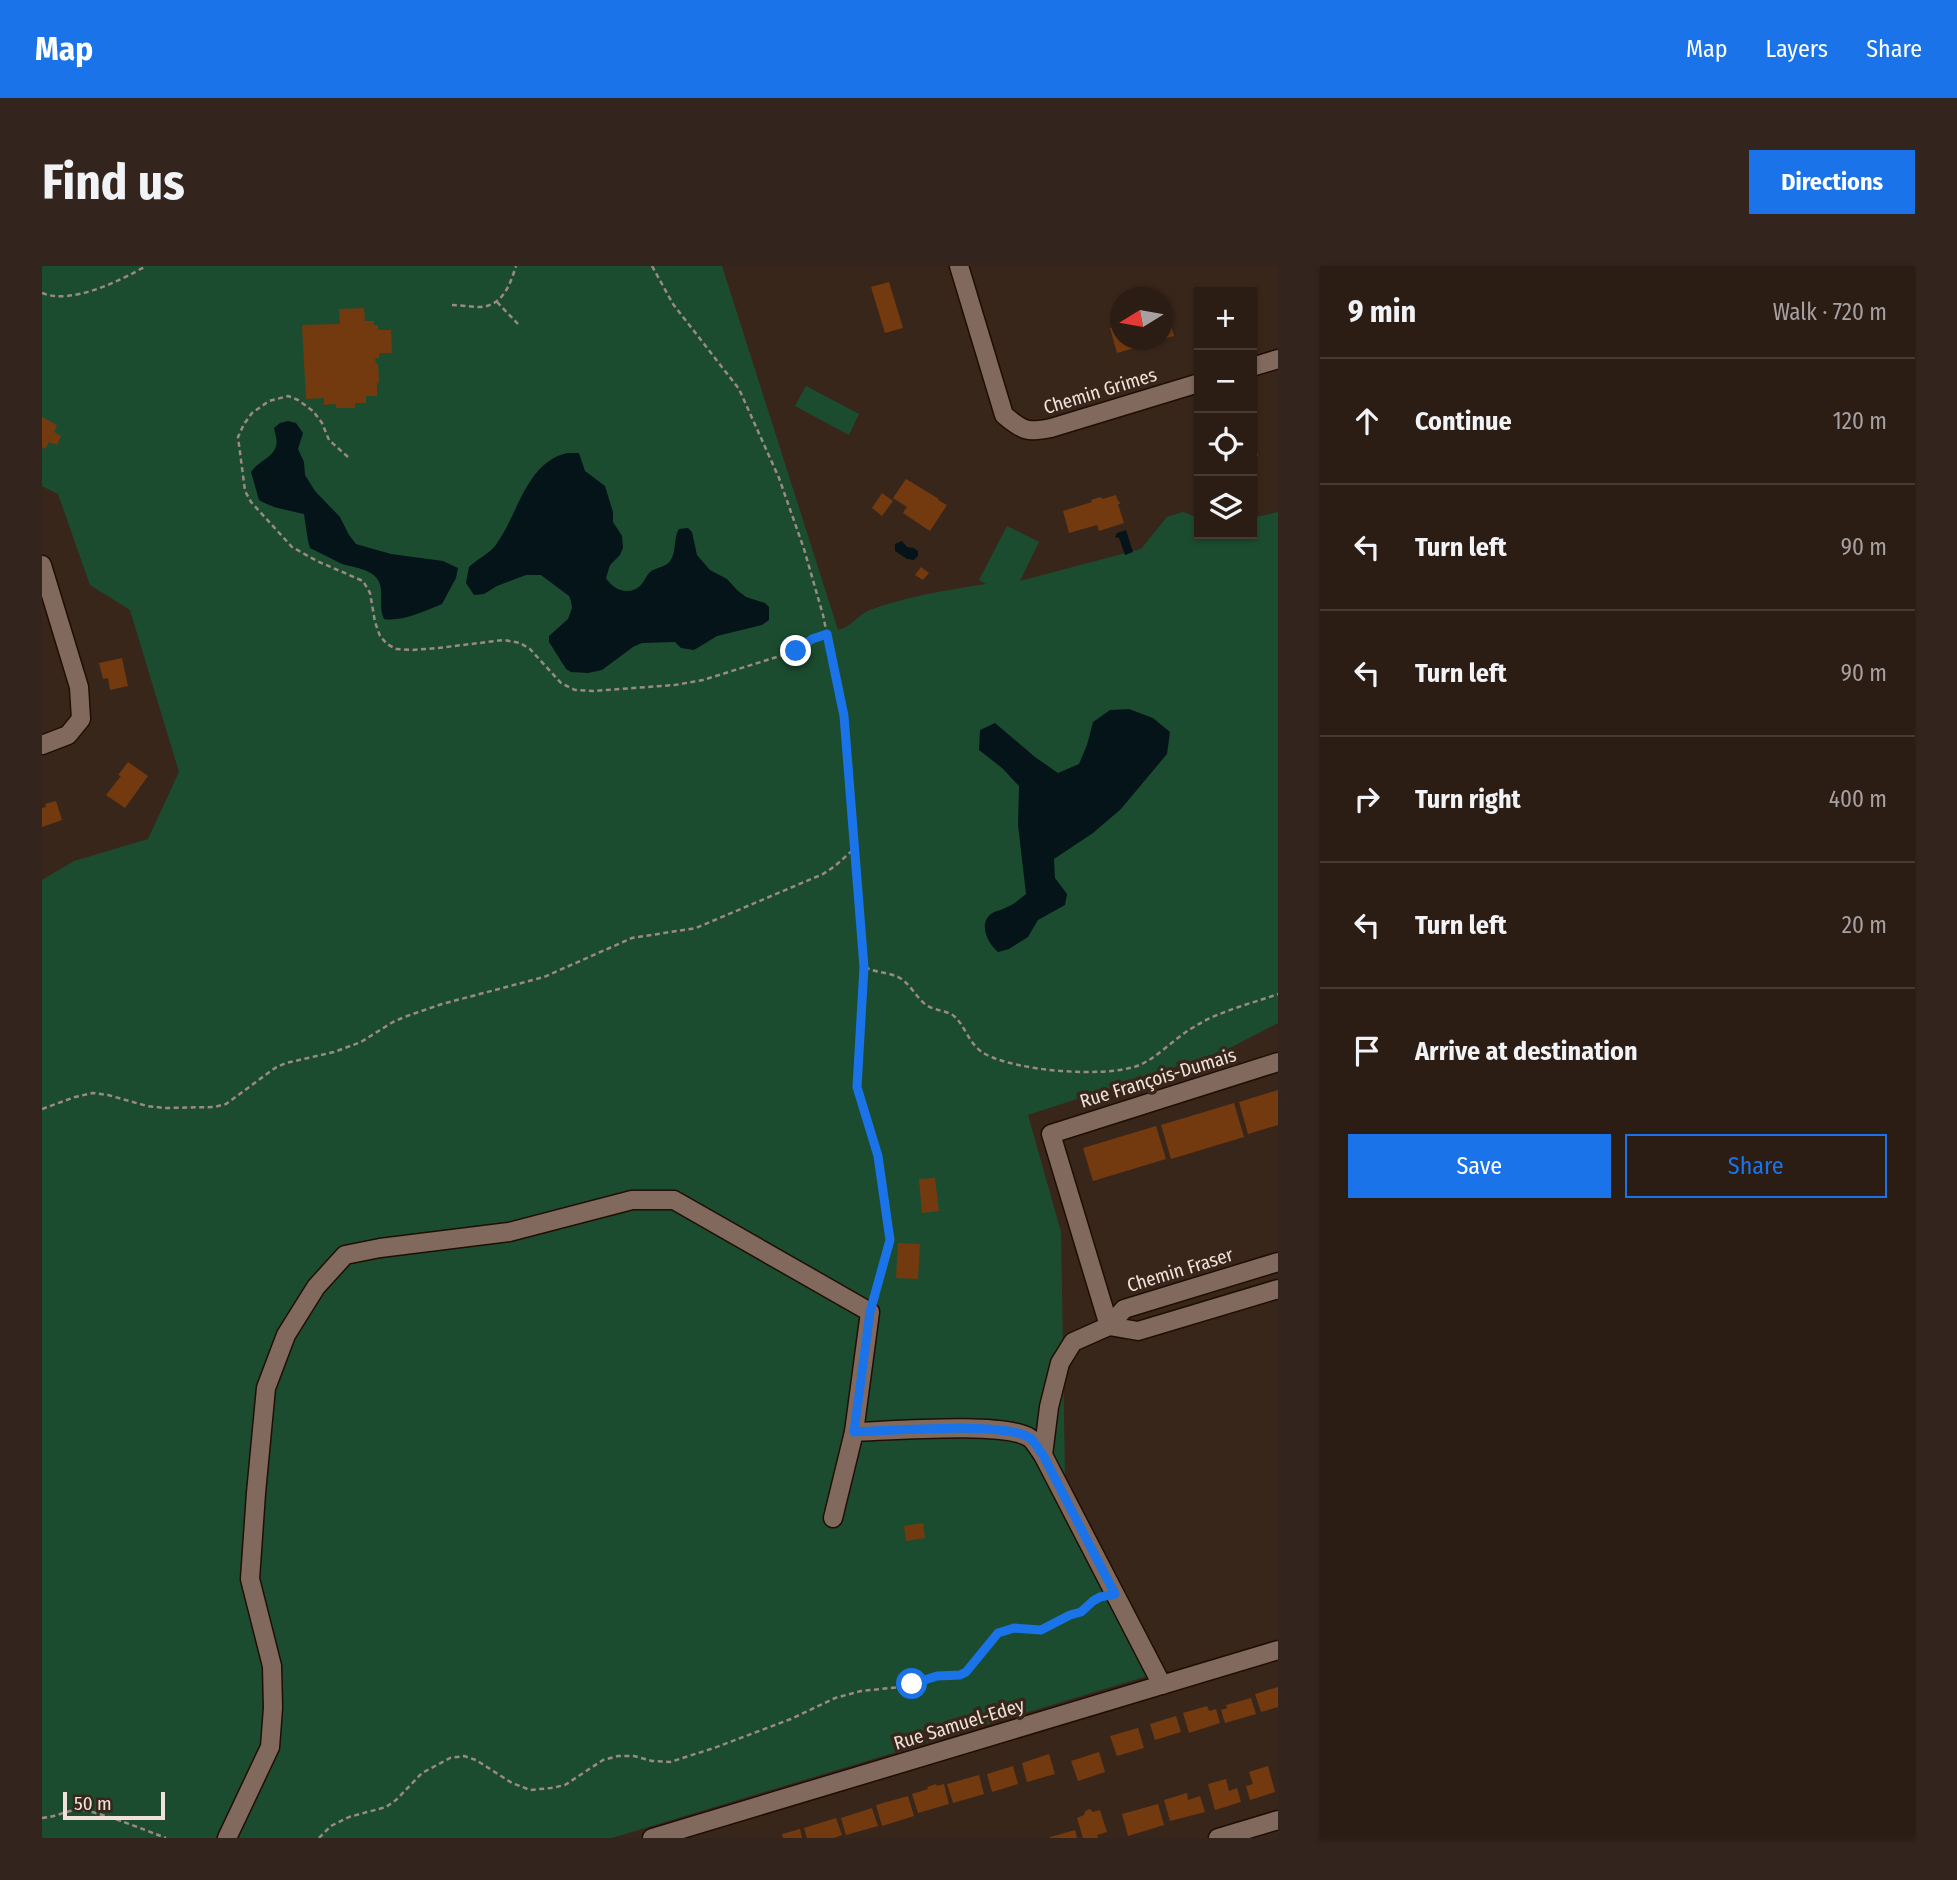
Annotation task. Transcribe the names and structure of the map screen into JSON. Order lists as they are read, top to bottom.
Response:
{
  "streets": {
    "street": [
      "Chemin Grimes",
      "Rue François-Dumais",
      "Chemin Fraser",
      "Rue Samuel-Edey"
    ]
  },
  "crossings": [
    ["Rue François-Dumais", "Chemin Fraser"]
  ],
  "scale_bar": "50 m",
  "north": "left",
  "page": {
    "header": "Map",
    "nav": ["Map", "Layers", "Share"],
    "buttons": [
      "Directions",
      ["Save", "Share"]
    ],
    "title": "Find us",
    "heading": ["9 min", "Walk · 720 m"],
    "map_buttons": ["+", "−"],
    "list": [
      ["Continue", "120 m"],
      ["Turn left", "90 m"],
      ["Turn left", "90 m"],
      ["Turn right", "400 m"],
      ["Turn left", "20 m"],
      "Arrive at destination"
    ],
    "scale": "50 m"
  }
}
